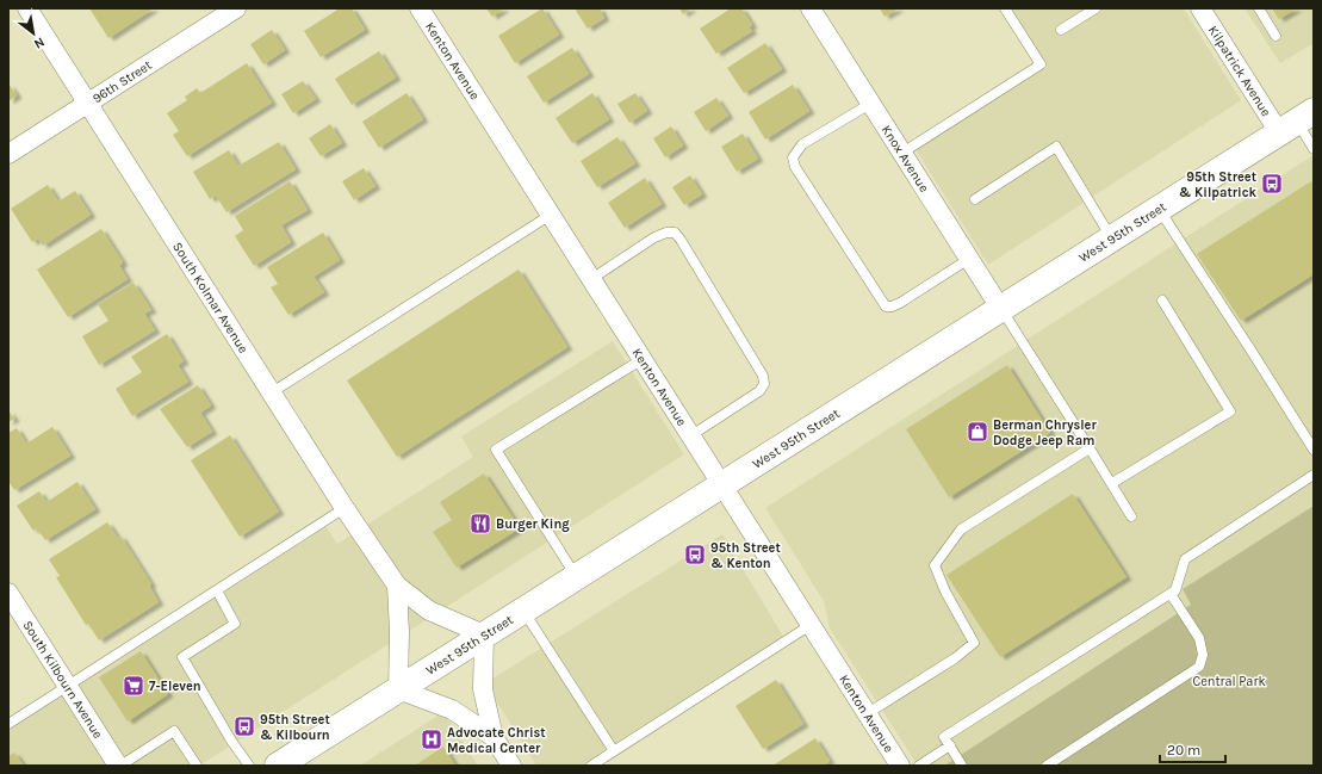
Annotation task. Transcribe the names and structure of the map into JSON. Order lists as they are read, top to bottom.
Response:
{
  "streets": {
    "main road": ["West 95th Street"],
    "street": [
      "Kenton Avenue",
      "Kilpatrick Avenue",
      "96th Street",
      "Knox Avenue",
      "South Kolmar Avenue",
      "South Kilbourn Avenue"
    ]
  },
  "crossings": [
    ["Kenton Avenue", "West 95th Street"],
    ["Kilpatrick Avenue", "West 95th Street"],
    ["96th Street", "South Kolmar Avenue"],
    ["Knox Avenue", "West 95th Street"],
    ["West 95th Street", "South Kolmar Avenue"]
  ],
  "parks": ["Central Park"],
  "places": {
    "bus stop": ["95th Street & Kilpatrick", "95th Street & Kenton", "95th Street & Kilbourn"],
    "shop": ["Berman Chrysler Dodge Jeep Ram"],
    "restaurant": ["Burger King"],
    "supermarket": ["7-Eleven"],
    "hospital": ["Advocate Christ Medical Center"]
  },
  "scale_bar": "20 m",
  "north": "bottom right"
}
